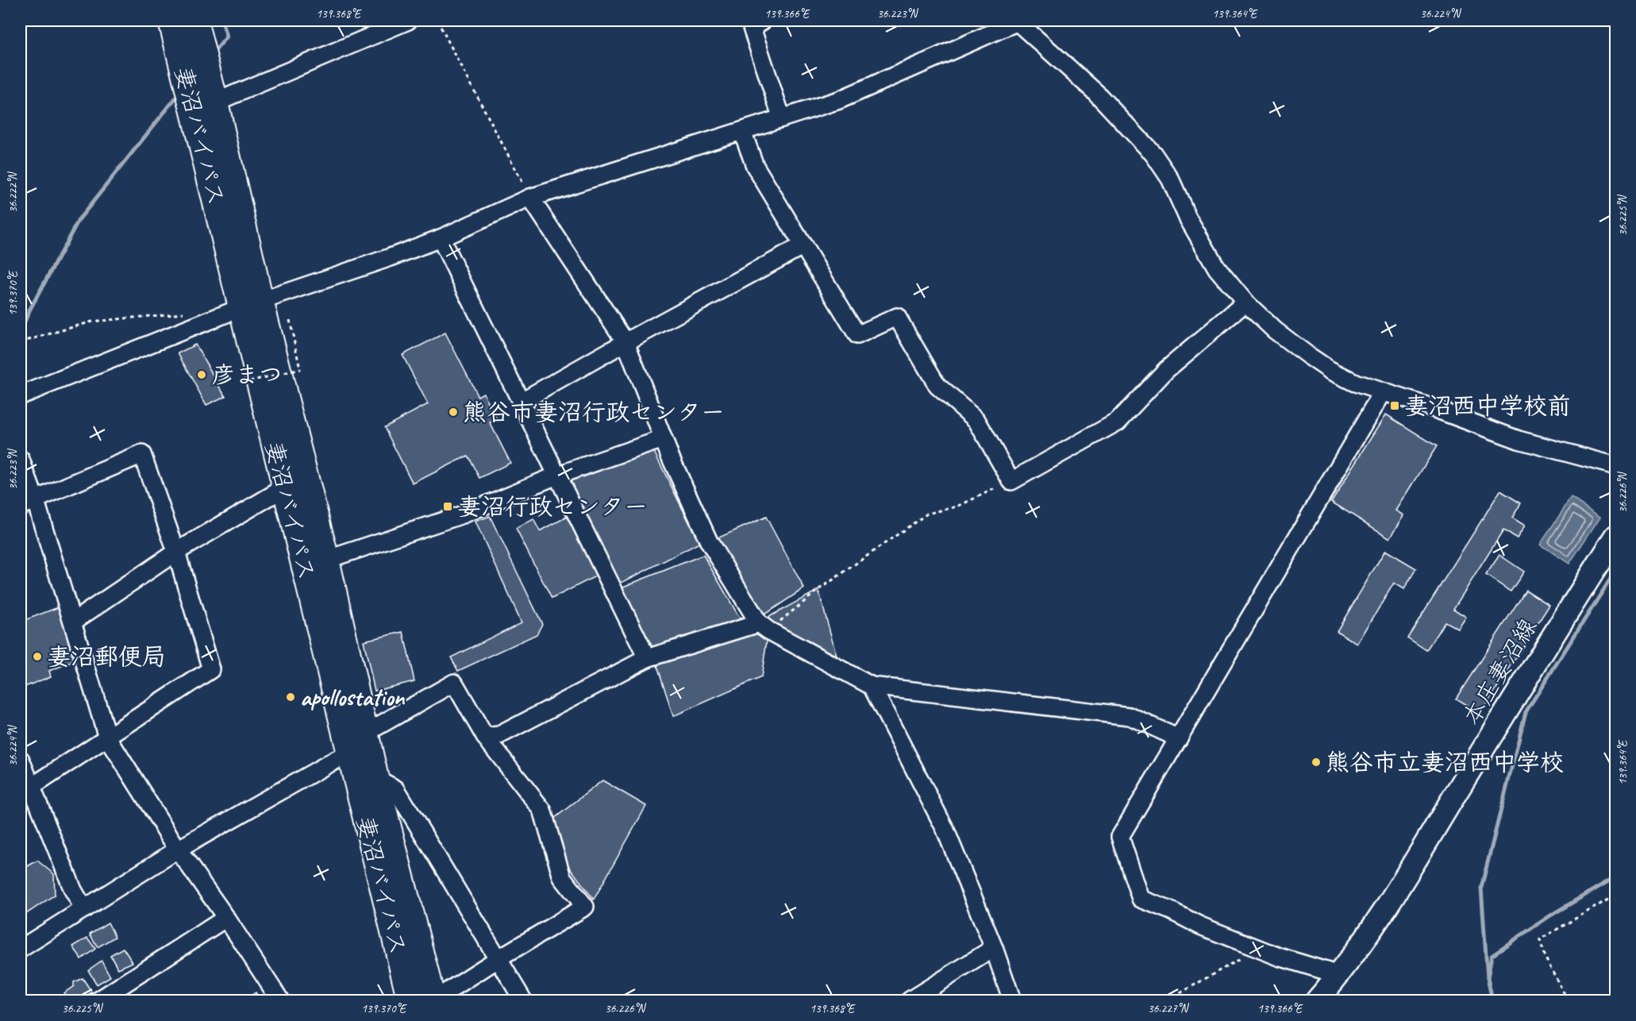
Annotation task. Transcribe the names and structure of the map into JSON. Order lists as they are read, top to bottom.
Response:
{
  "streets": {
    "highway": ["妻沼バイパス"],
    "main road": ["本庄妻沼線"]
  },
  "places": {
    "other": [
      "彦まつ",
      "熊谷市妻沼行政センター",
      "妻沼郵便局",
      "apollostation",
      "熊谷市立妻沼西中学校"
    ],
    "transit": ["妻沼西中学校前", "妻沼行政センター"]
  },
  "coordinates": [
    "139.368°E",
    "139.366°E",
    "36.223°N",
    "139.364°E",
    "36.224°N",
    "36.222°N",
    "36.225°N",
    "139.370°E",
    "36.226°N",
    "36.227°N"
  ]
}
